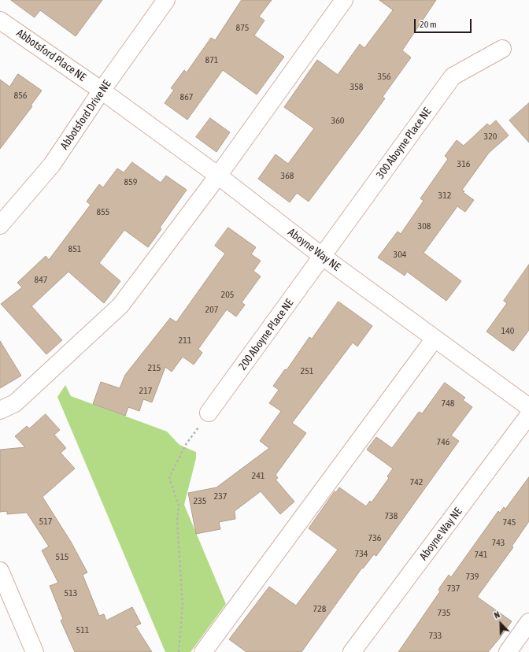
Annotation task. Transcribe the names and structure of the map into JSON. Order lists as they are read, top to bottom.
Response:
{
  "streets": {
    "street": [
      "Abbotsford Place NE",
      "Abbotsford Drive NE",
      "300 Aboyne Place NE",
      "Aboyne Way NE",
      "200 Aboyne Place NE"
    ]
  },
  "crossings": [
    ["Abbotsford Place NE", "Abbotsford Drive NE"],
    ["Abbotsford Place NE", "Aboyne Way NE"],
    ["Abbotsford Drive NE", "Aboyne Way NE"],
    ["300 Aboyne Place NE", "Aboyne Way NE"],
    ["300 Aboyne Place NE", "200 Aboyne Place NE"],
    ["Aboyne Way NE", "200 Aboyne Place NE"]
  ],
  "house_numbers": [
    "875",
    "871",
    "356",
    "358",
    "856",
    "867",
    "360",
    "320",
    "316",
    "368",
    "859",
    "312",
    "855",
    "308",
    "851",
    "304",
    "847",
    "205",
    "207",
    "140",
    "211",
    "215",
    "251",
    "217",
    "748",
    "746",
    "241",
    "742",
    "237",
    "235",
    "738",
    "517",
    "745",
    "736",
    "743",
    "734",
    "741",
    "515",
    "739",
    "737",
    "513",
    "728",
    "735",
    "511",
    "733"
  ],
  "scale_bar": "20 m",
  "north": "top left"
}
